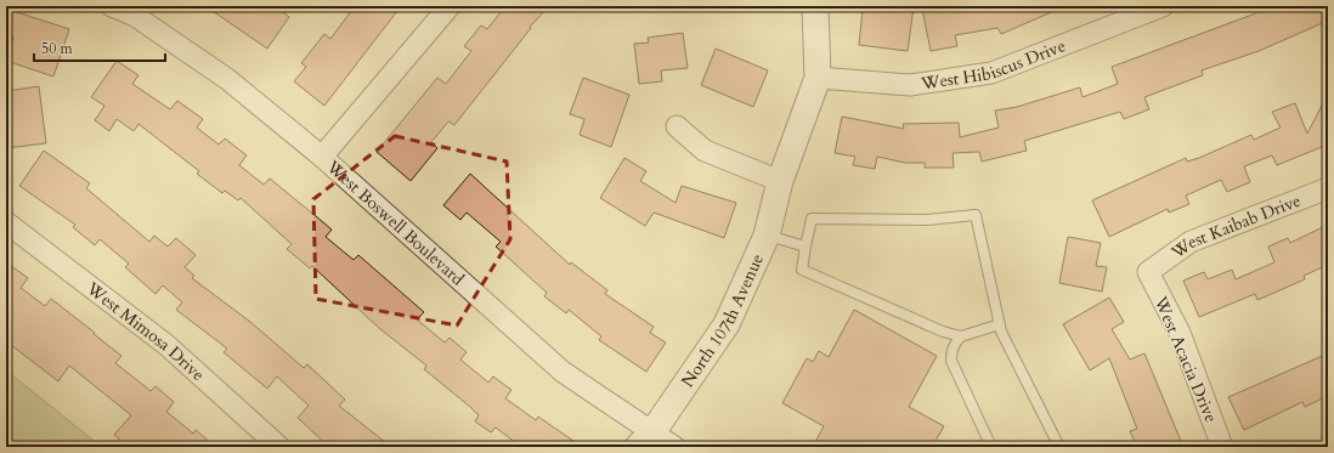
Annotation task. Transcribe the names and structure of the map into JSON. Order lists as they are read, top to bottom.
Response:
{
  "streets": {
    "street": [
      "West Hibiscus Drive",
      "West Boswell Boulevard",
      "West Kaibab Drive",
      "North 107th Avenue",
      "West Mimosa Drive",
      "West Acacia Drive"
    ]
  },
  "crossings": [
    ["West Hibiscus Drive", "North 107th Avenue"],
    ["West Boswell Boulevard", "North 107th Avenue"],
    ["West Kaibab Drive", "West Acacia Drive"]
  ],
  "scale_bar": "50 m"
}
